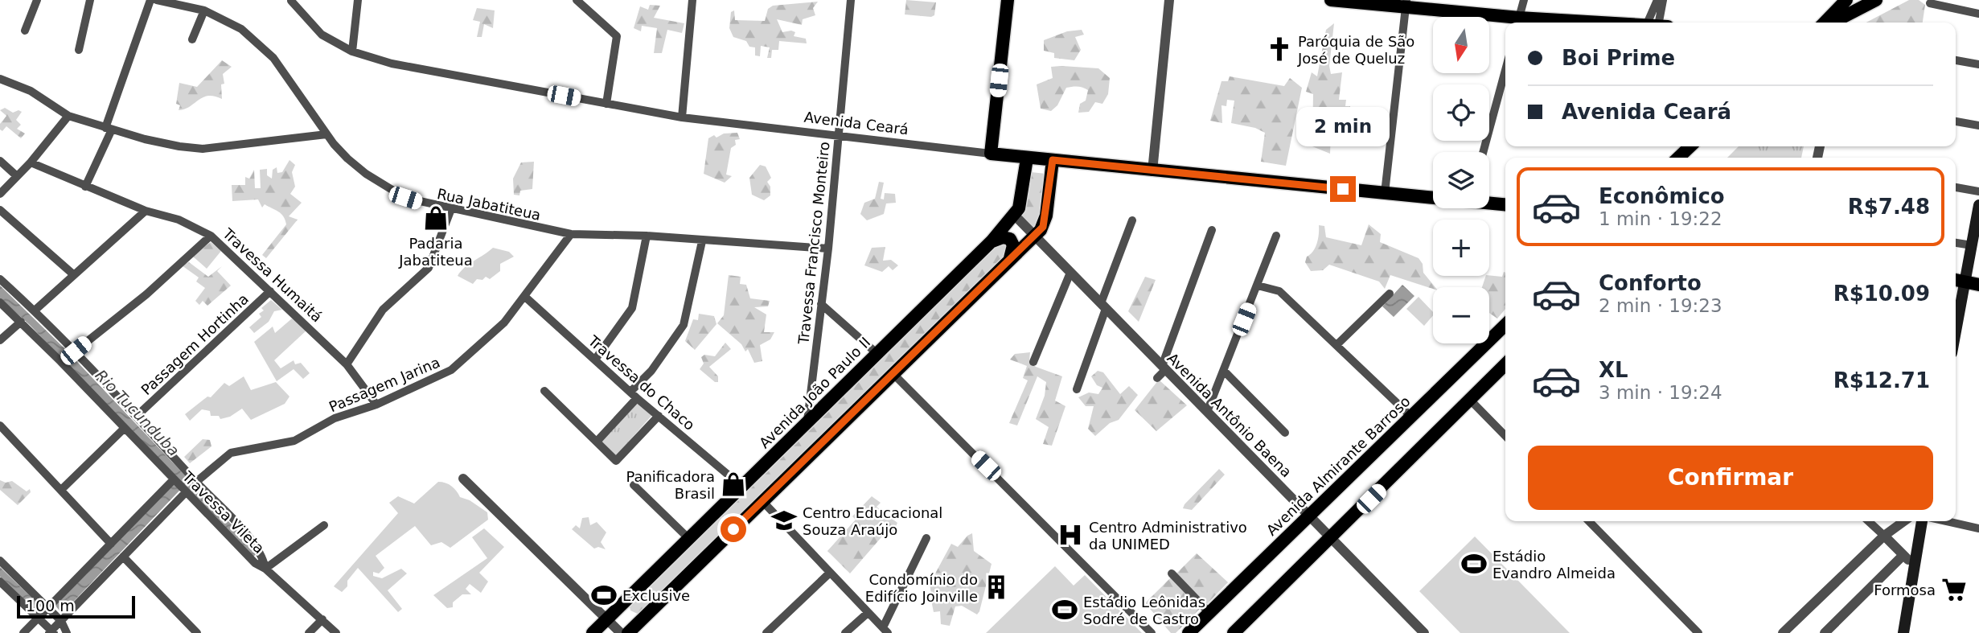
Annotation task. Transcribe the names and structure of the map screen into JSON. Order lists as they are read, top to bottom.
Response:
{
  "streets": {
    "main road": ["Avenida Ceará", "Avenida João Paulo II", "Avenida Almirante Barroso"],
    "street": [
      "Rua Jabatiteua",
      "Travessa Francisco Monteiro",
      "Travessa Humaitá",
      "Passagem Hortinha",
      "Travessa do Chaco",
      "Passagem Jarina",
      "Avenida Antônio Baena",
      "Travessa Vileta"
    ]
  },
  "crossings": [
    ["Avenida Ceará", "Travessa Francisco Monteiro"],
    ["Avenida Ceará", "Avenida João Paulo II"],
    ["Rua Jabatiteua", "Travessa Francisco Monteiro"],
    ["Rua Jabatiteua", "Passagem Jarina"],
    ["Travessa Francisco Monteiro", "Avenida João Paulo II"],
    ["Travessa Humaitá", "Passagem Hortinha"],
    ["Travessa Humaitá", "Passagem Jarina"],
    ["Passagem Hortinha", "Travessa Vileta"],
    ["Travessa do Chaco", "Passagem Jarina"],
    ["Travessa do Chaco", "Avenida João Paulo II"],
    ["Passagem Jarina", "Travessa Vileta"],
    ["Avenida João Paulo II", "Avenida Antônio Baena"],
    ["Avenida Antônio Baena", "Avenida Almirante Barroso"]
  ],
  "water": ["Rio Tucunduba"],
  "places": {
    "church": ["Paróquia de São José de Queluz"],
    "shop": ["Padaria Jabatiteua", "Panificadora Brasil"],
    "school or university": ["Centro Educacional Souza Araújo"],
    "hospital": ["Centro Administrativo da UNIMED"],
    "sports": ["Estádio Evandro Almeida", "Exclusive", "Estádio Leônidas Sodré de Castro"],
    "building": ["Condomínio do Edifício Joinville"],
    "supermarket": ["Formosa"]
  },
  "scale_bar": "100 m",
  "north": "bottom",
  "page": {
    "map_buttons": ["+", "−"],
    "banner": ["Boi Prime", "Avenida Ceará"],
    "bubble": "2 min",
    "list": [
      {
        "name": "Econômico",
        "note": "1 min · 19:22",
        "value": "R$7.48"
      },
      {
        "name": "Conforto",
        "note": "2 min · 19:23",
        "value": "R$10.09"
      },
      {
        "name": "XL",
        "note": "3 min · 19:24",
        "value": "R$12.71"
      }
    ],
    "buttons": "Confirmar",
    "scale": "100 m"
  }
}
